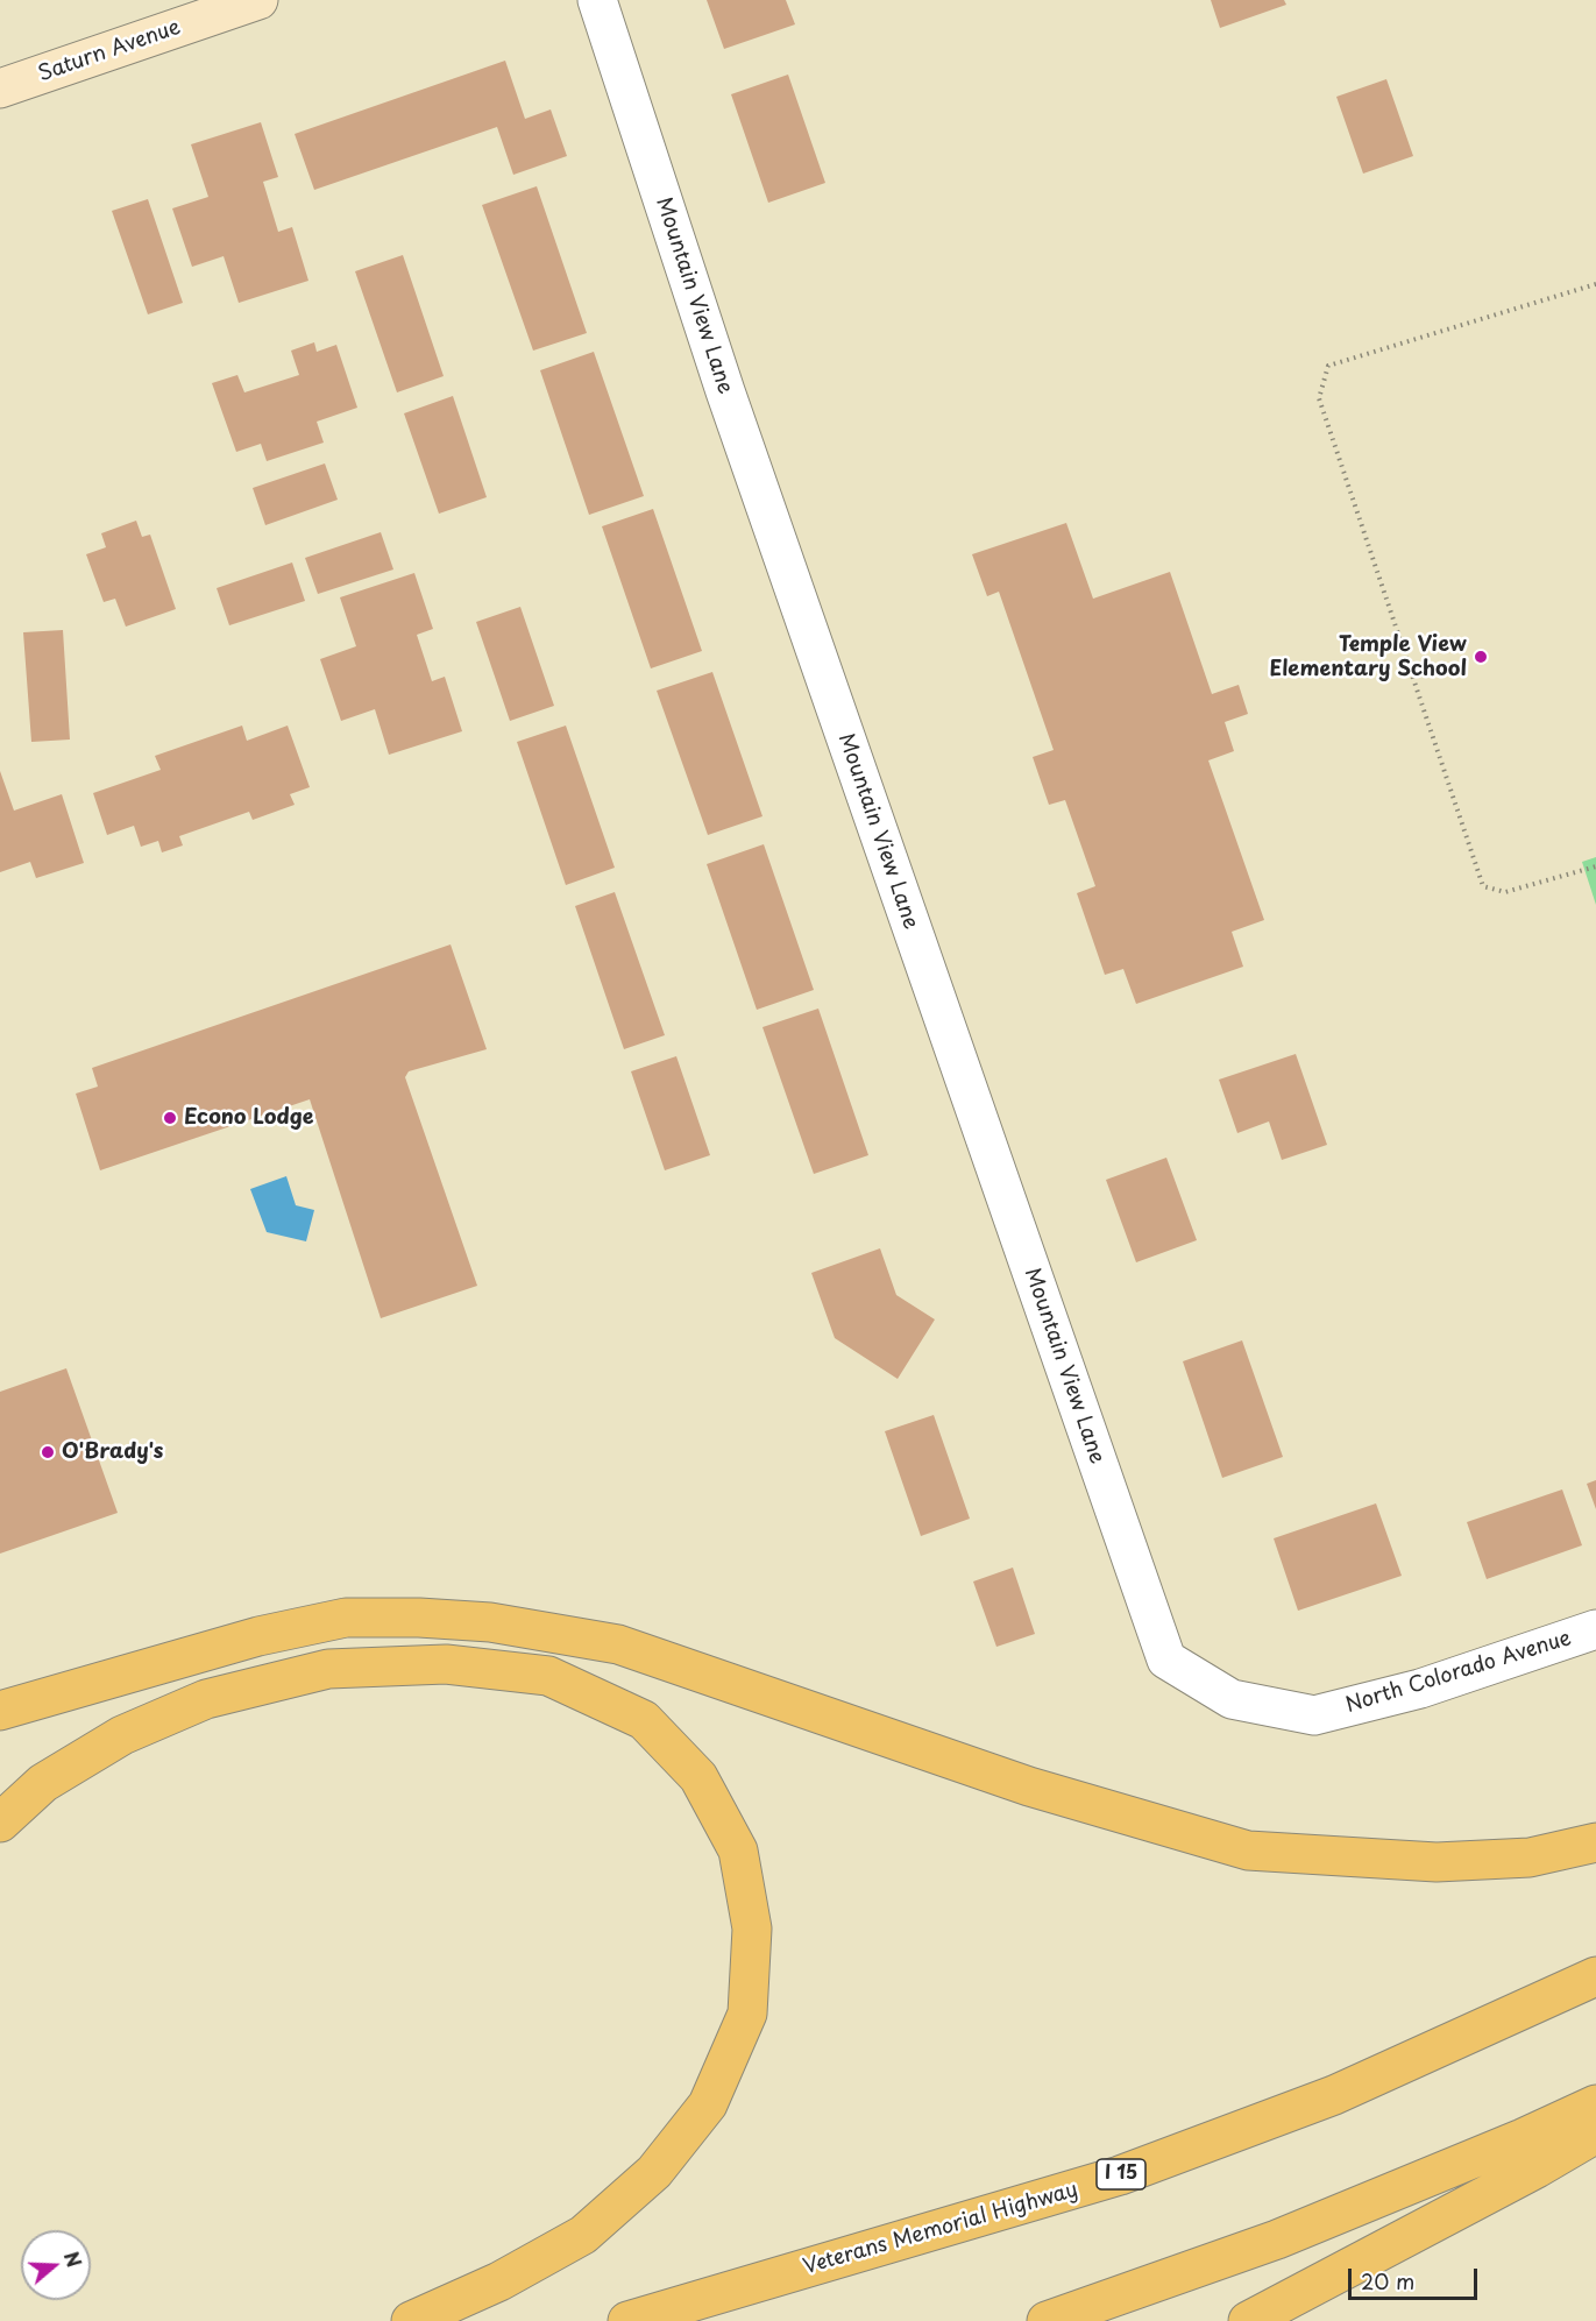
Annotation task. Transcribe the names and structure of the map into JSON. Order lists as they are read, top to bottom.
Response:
{
  "streets": {
    "highway": ["I 15", "Veterans Memorial Highway"],
    "street": ["Saturn Avenue", "Mountain View Lane", "North Colorado Avenue"]
  },
  "crossings": [
    ["Mountain View Lane", "North Colorado Avenue"]
  ],
  "places": ["Temple View Elementary School", "Econo Lodge", "O'Brady's"],
  "scale_bar": "20 m",
  "north": "right"
}
